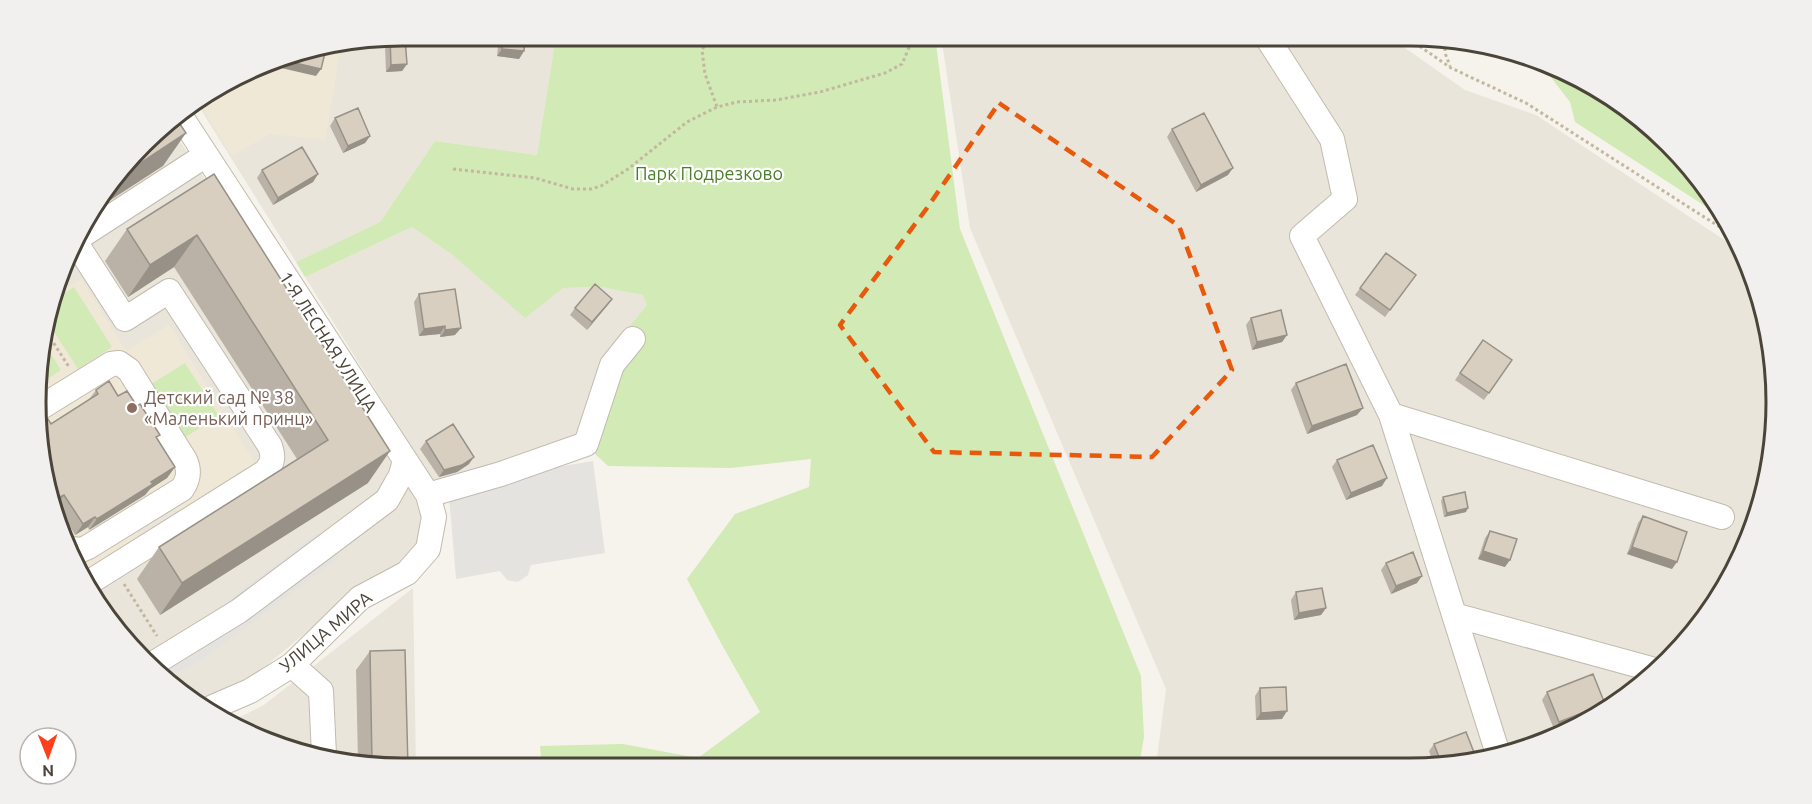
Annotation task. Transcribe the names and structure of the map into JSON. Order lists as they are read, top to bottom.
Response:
{
  "streets": {
    "street": ["1-Я ЛЕСНАЯ УЛИЦА", "УЛИЦА МИРА"]
  },
  "crossings": [
    ["1-Я ЛЕСНАЯ УЛИЦА", "УЛИЦА МИРА"]
  ],
  "parks": ["Парк Подрезково"],
  "places": ["Детский сад № 38 «Маленький принц»"],
  "north": "bottom"
}
